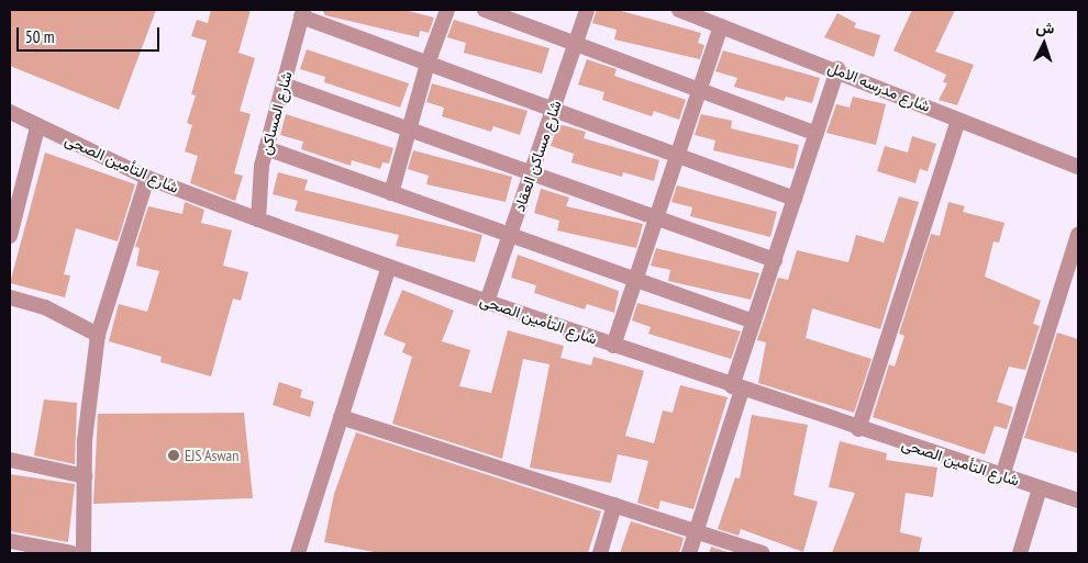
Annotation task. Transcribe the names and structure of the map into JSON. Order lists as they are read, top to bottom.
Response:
{
  "streets": {
    "street": [
      "شارع مدرسه الامل",
      "شارع المساكن",
      "شارع مساكن العقاد",
      "شارع التأمين الصحى"
    ]
  },
  "crossings": [
    ["شارع المساكن", "شارع التأمين الصحى"],
    ["شارع مساكن العقاد", "شارع التأمين الصحى"]
  ],
  "places": ["EJS Aswan"],
  "scale_bar": "50 m",
  "north": "top"
}
